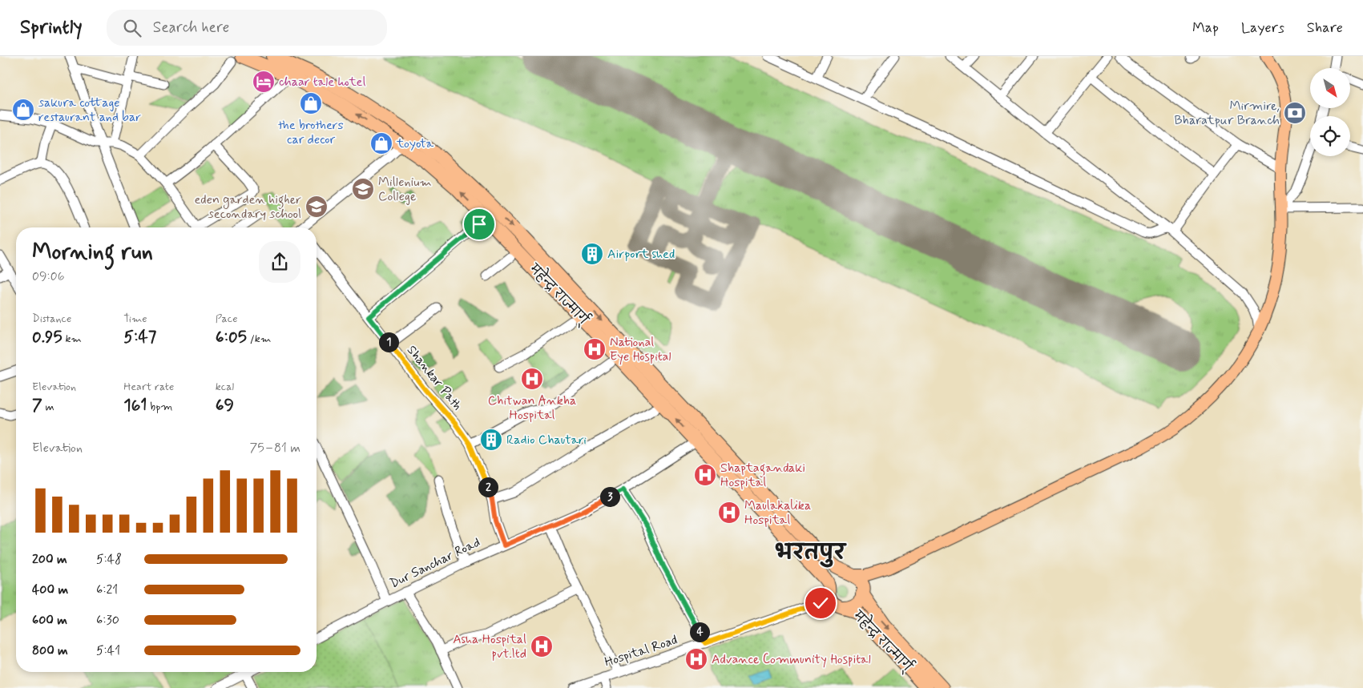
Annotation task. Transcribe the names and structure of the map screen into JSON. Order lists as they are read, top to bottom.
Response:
{
  "streets": {
    "highway": ["महेन्द्र राज्मार्ग्"],
    "street": ["Shankar Path", "Dur Sanchar Road", "Hospital Road"]
  },
  "crossings": [
    ["महेन्द्र राज्मार्ग्", "Dur Sanchar Road"],
    ["महेन्द्र राज्मार्ग्", "Hospital Road"],
    ["Shankar Path", "Dur Sanchar Road"]
  ],
  "districts": ["भरतपुर"],
  "places": {
    "hotel": ["chaar tale hotel"],
    "shop": ["the brothers car decor", "sakura cottage restaurant and bar", "toyota"],
    "bank": ["Mirmire, Bharatpur Branch"],
    "school or university": ["Millenium College", "eden garden higher secondary school"],
    "building": ["Airport shed", "Radio Chautari"],
    "hospital": [
      "National Eye Hospital",
      "Chitwan Ankha Hospital",
      "Shaptagandaki Hospital",
      "Maulakalika Hospital",
      "Asha Hospital pvt.ltd",
      "Advance Community Hospital"
    ]
  },
  "north": "bottom right",
  "page": {
    "header": "Sprintly",
    "search": "Search here",
    "nav": ["Map", "Layers", "Share"],
    "heading": ["Morning run", "09:06"],
    "stats": [
      ["Distance", "0.95 km"],
      ["Time", "5:47"],
      ["Pace", "6:05 /km"],
      ["Elevation", "7 m"],
      ["Heart rate", "161 bpm"],
      ["kcal", "69"]
    ],
    "pins": [
      "1",
      "2",
      "3",
      "4"
    ],
    "chart": ["Elevation", "75–81 m"],
    "list": [
      {
        "name": "200 m",
        "note": "5:48"
      },
      {
        "name": "400 m",
        "note": "6:21"
      },
      {
        "name": "600 m",
        "note": "6:30"
      },
      {
        "name": "800 m",
        "note": "5:41"
      }
    ]
  }
}
